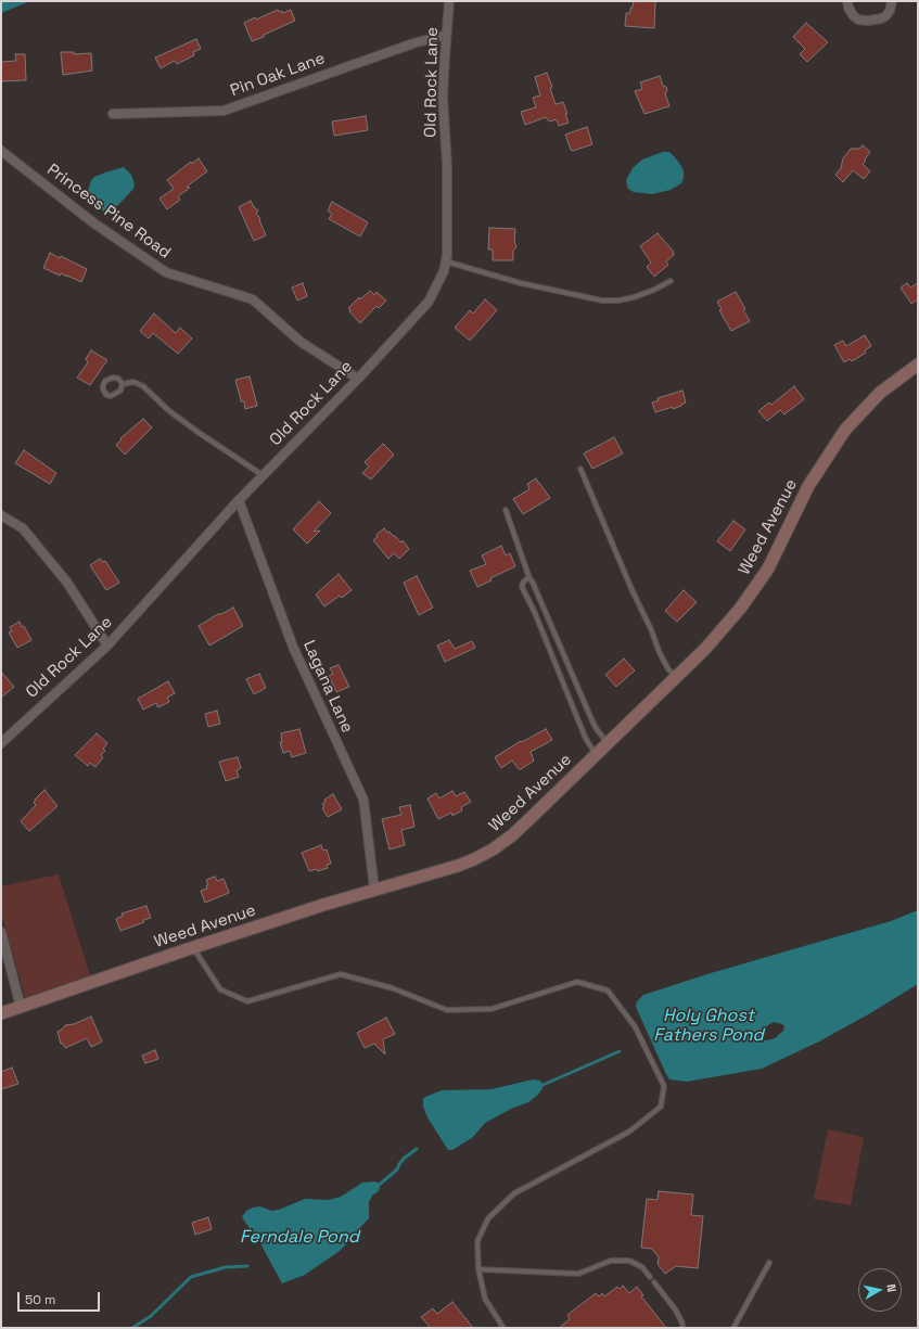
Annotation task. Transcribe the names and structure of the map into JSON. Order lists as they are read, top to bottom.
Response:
{
  "streets": {
    "main road": ["Weed Avenue"],
    "street": [
      "Pin Oak Lane",
      "Old Rock Lane",
      "Princess Pine Road",
      "Lagana Lane"
    ]
  },
  "crossings": [
    ["Pin Oak Lane", "Old Rock Lane"],
    ["Old Rock Lane", "Princess Pine Road"],
    ["Old Rock Lane", "Lagana Lane"],
    ["Weed Avenue", "Lagana Lane"]
  ],
  "water": ["Holy Ghost Fathers Pond", "Ferndale Pond"],
  "scale_bar": "50 m",
  "north": "right"
}
